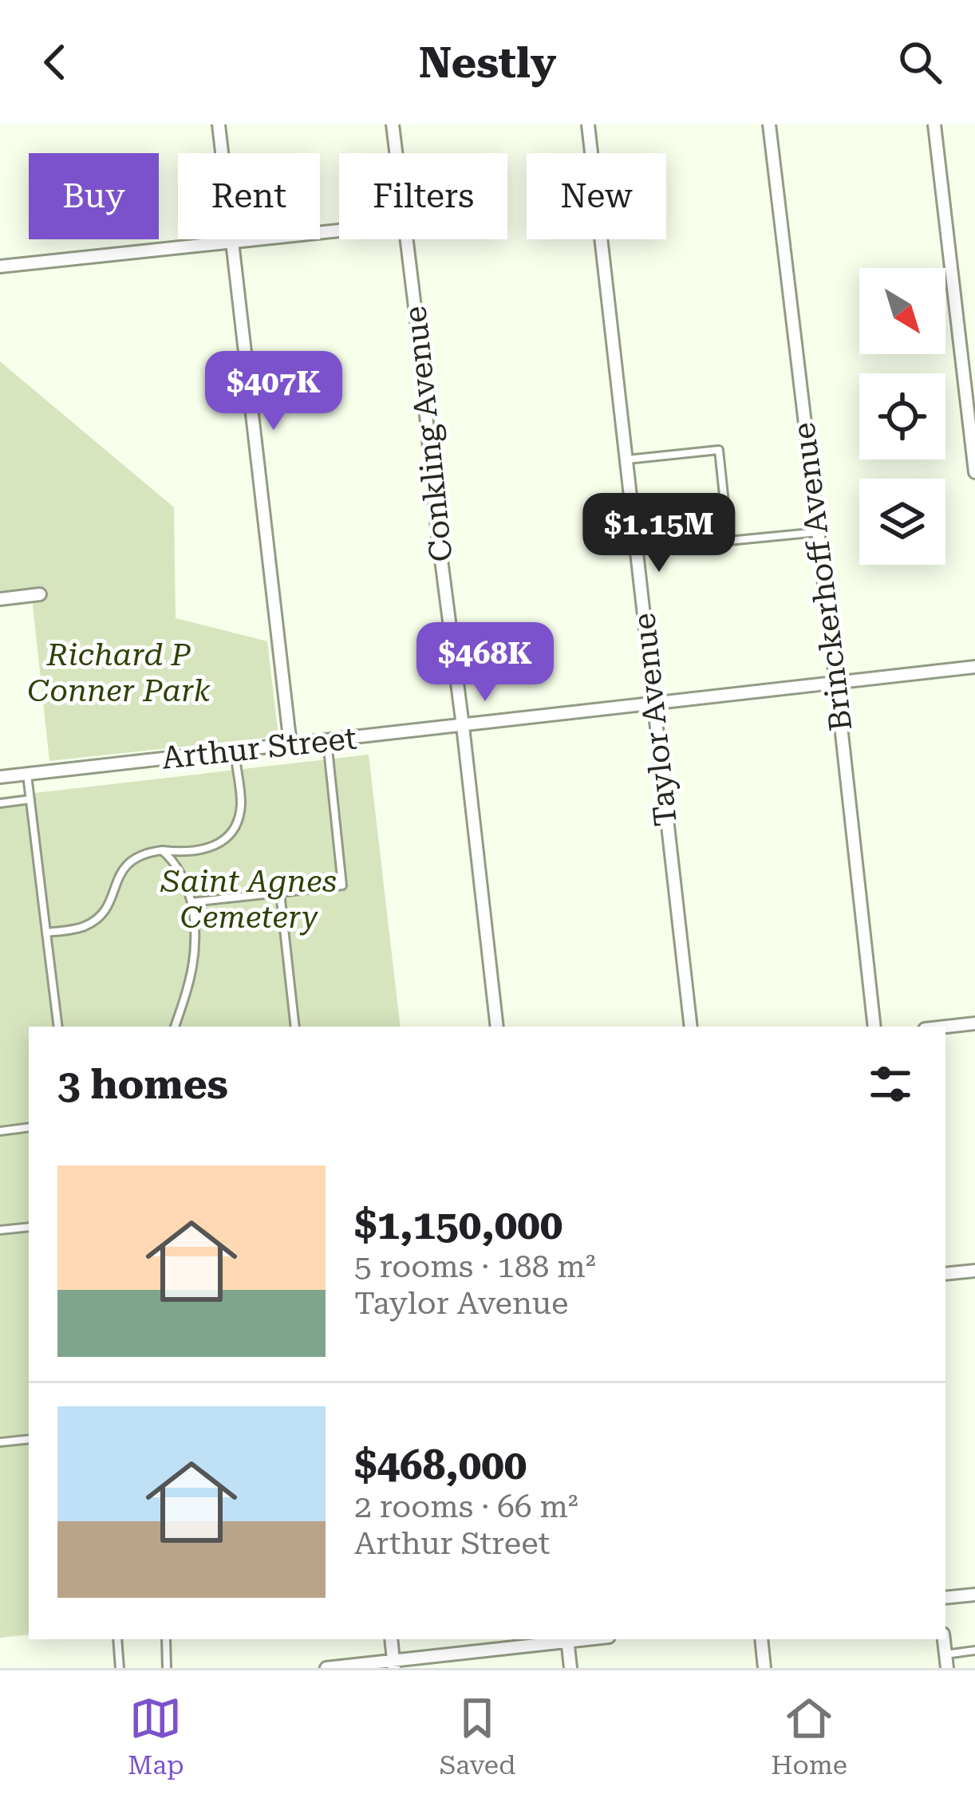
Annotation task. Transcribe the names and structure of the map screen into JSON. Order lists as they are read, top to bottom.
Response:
{
  "streets": {
    "street": [
      "Conkling Avenue",
      "Brinckerhoff Avenue",
      "Taylor Avenue",
      "Arthur Street"
    ]
  },
  "crossings": [
    ["Conkling Avenue", "Arthur Street"],
    ["Brinckerhoff Avenue", "Arthur Street"],
    ["Taylor Avenue", "Arthur Street"]
  ],
  "parks": ["Richard P Conner Park", "Saint Agnes Cemetery"],
  "north": "bottom right",
  "page": {
    "header": "Nestly",
    "chip": [
      "Buy",
      "Rent",
      "Filters",
      "New"
    ],
    "price": ["$407K", "$1.15M", "$468K"],
    "heading": "3 homes",
    "list": [
      {
        "name": "$1,150,000",
        "note": "5 rooms · 188 m² · Taylor Avenue"
      },
      {
        "name": "$468,000",
        "note": "2 rooms · 66 m² · Arthur Street"
      }
    ],
    "tabs": ["Map", "Saved", "Home"]
  }
}
